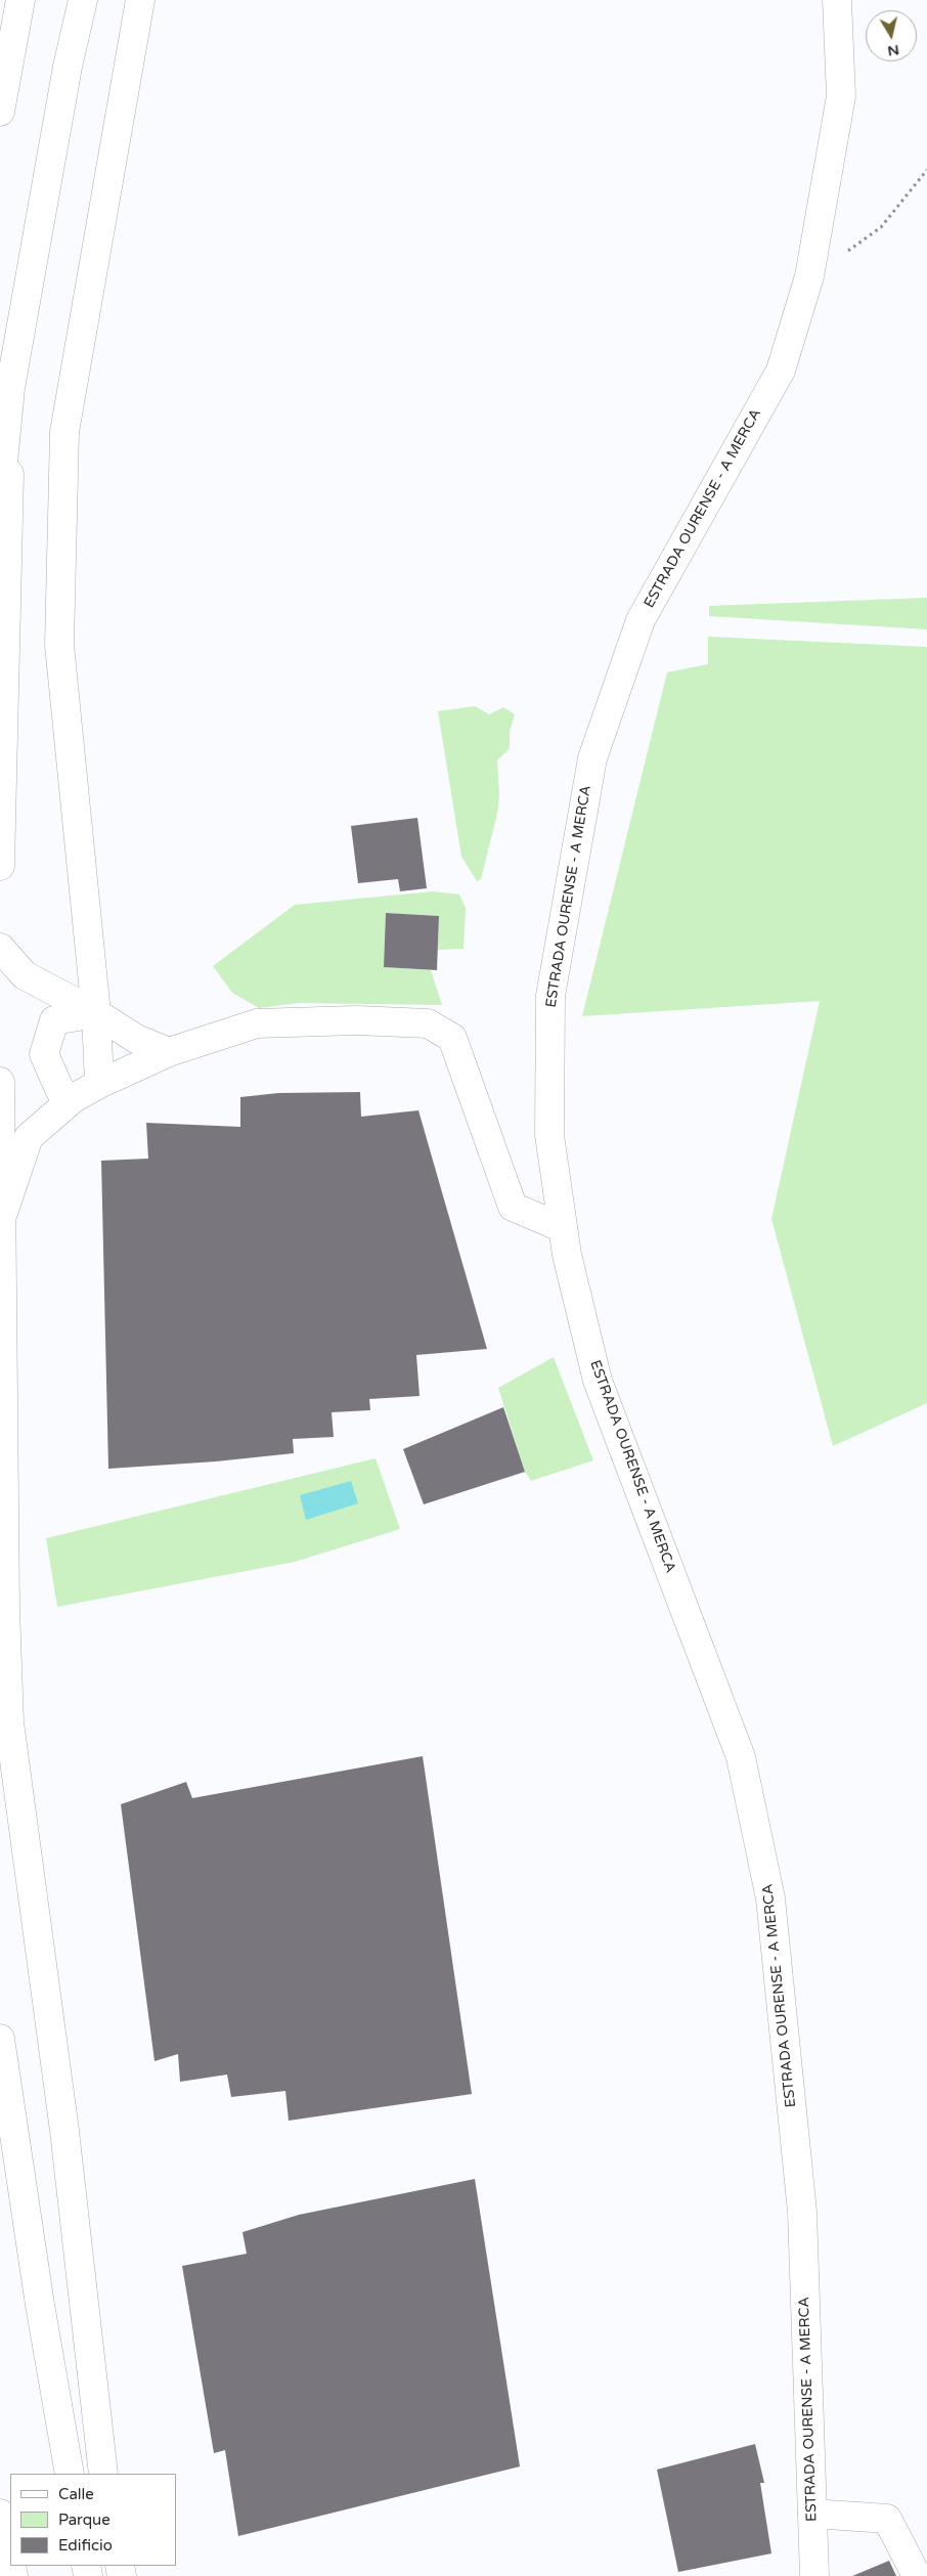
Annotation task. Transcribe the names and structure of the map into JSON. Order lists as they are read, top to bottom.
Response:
{
  "streets": {
    "main road": ["ESTRADA OURENSE - A MERCA"]
  },
  "legend": ["Calle", "Parque", "Edificio"],
  "north": "bottom"
}
